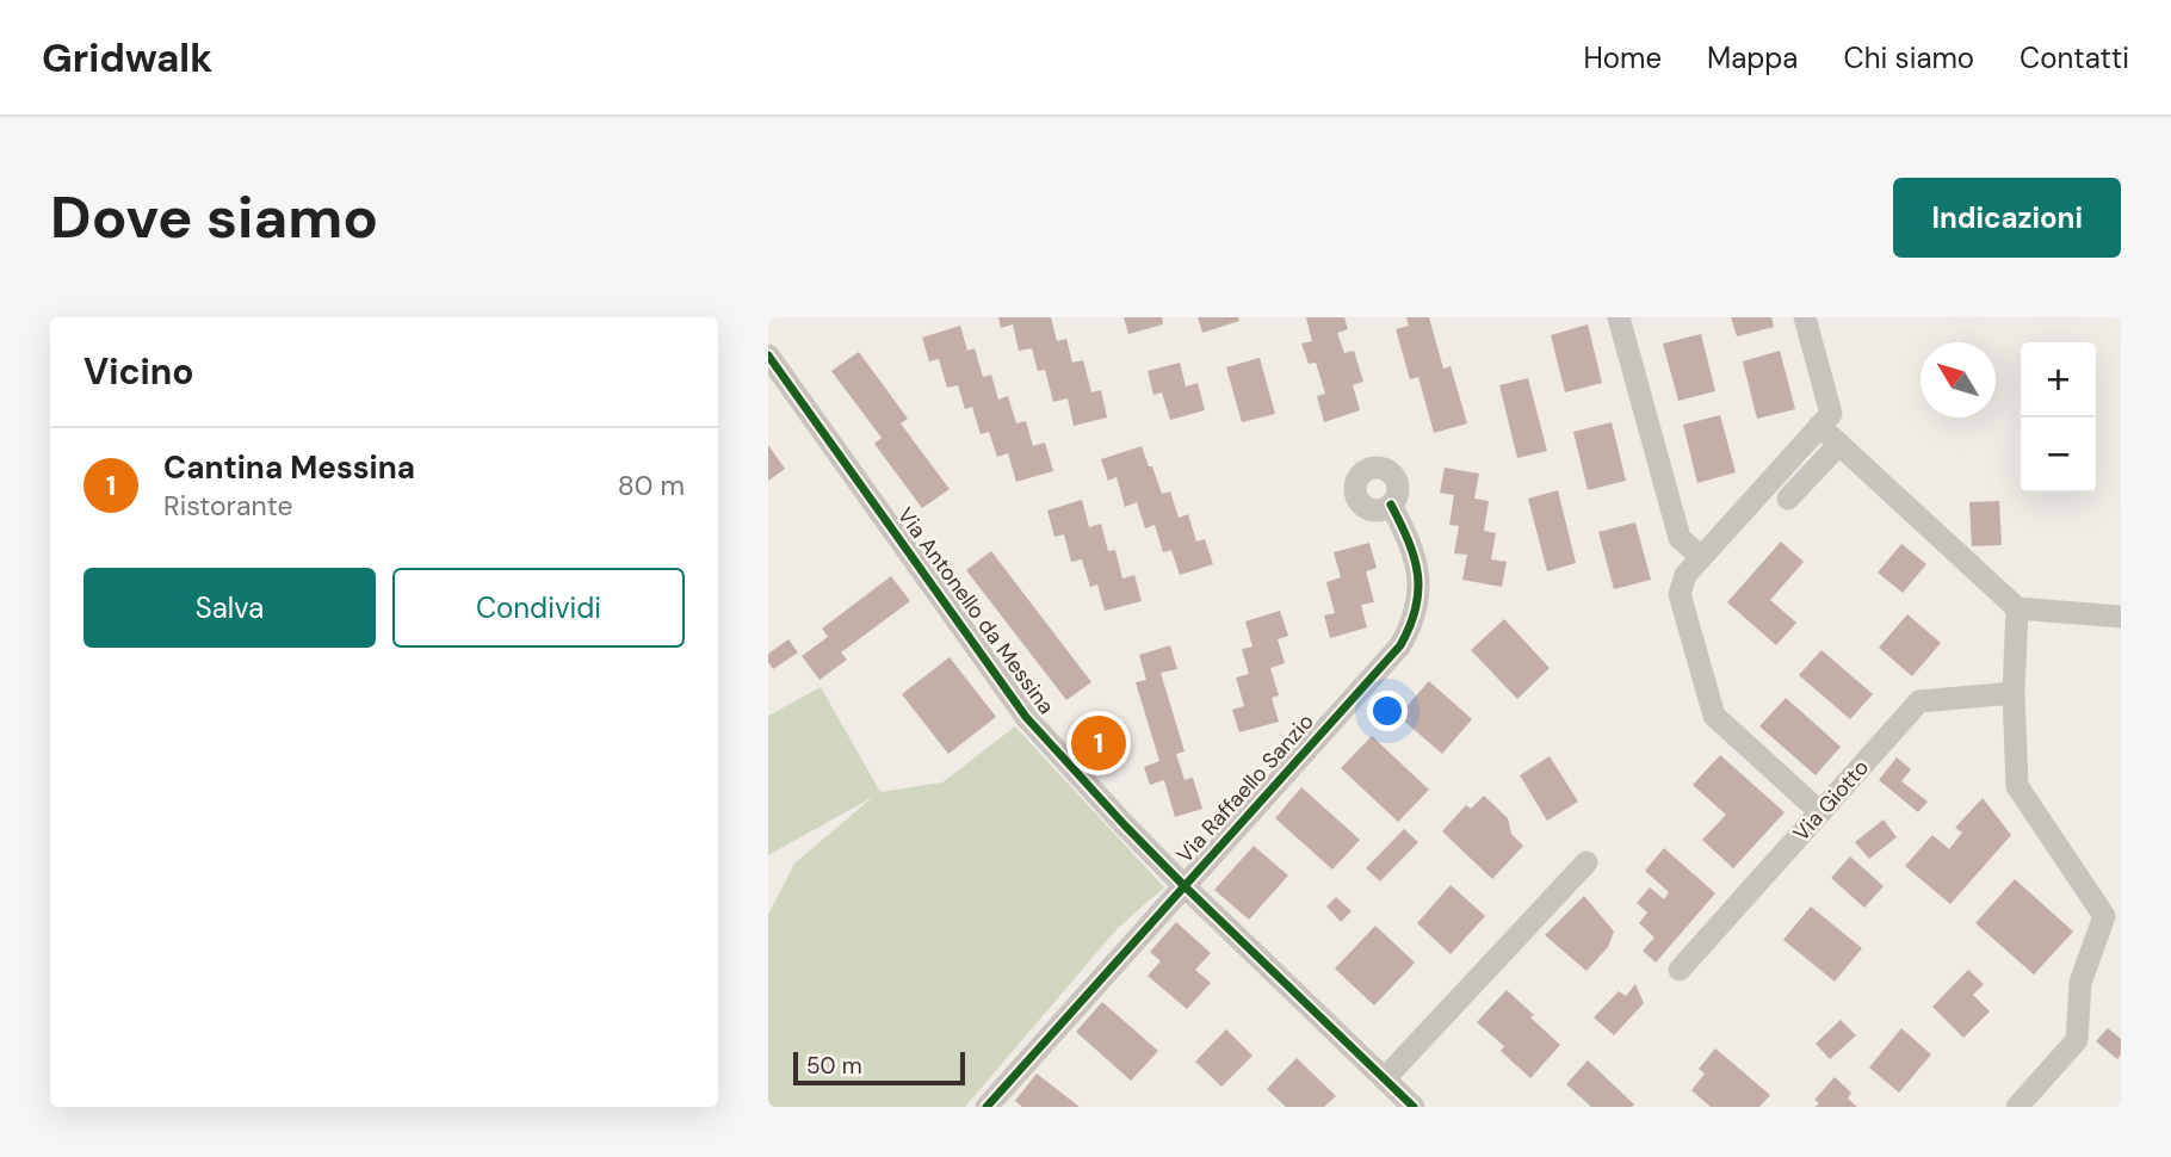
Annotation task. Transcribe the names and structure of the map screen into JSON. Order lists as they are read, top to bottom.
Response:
{
  "streets": {
    "street": ["Via Antonello da Messina", "Via Raffaello Sanzio", "Via Giotto"]
  },
  "crossings": [
    ["Via Antonello da Messina", "Via Raffaello Sanzio"]
  ],
  "scale_bar": "50 m",
  "north": "top left",
  "page": {
    "header": "Gridwalk",
    "nav": [
      "Home",
      "Mappa",
      "Chi siamo",
      "Contatti"
    ],
    "buttons": [
      "Indicazioni",
      ["Salva", "Condividi"]
    ],
    "title": "Dove siamo",
    "heading": "Vicino",
    "map_buttons": ["+", "−"],
    "list": [
      {
        "mark": "1",
        "name": "Cantina Messina",
        "note": "Ristorante",
        "value": "80 m"
      }
    ],
    "pins": "1",
    "scale": "50 m"
  }
}
